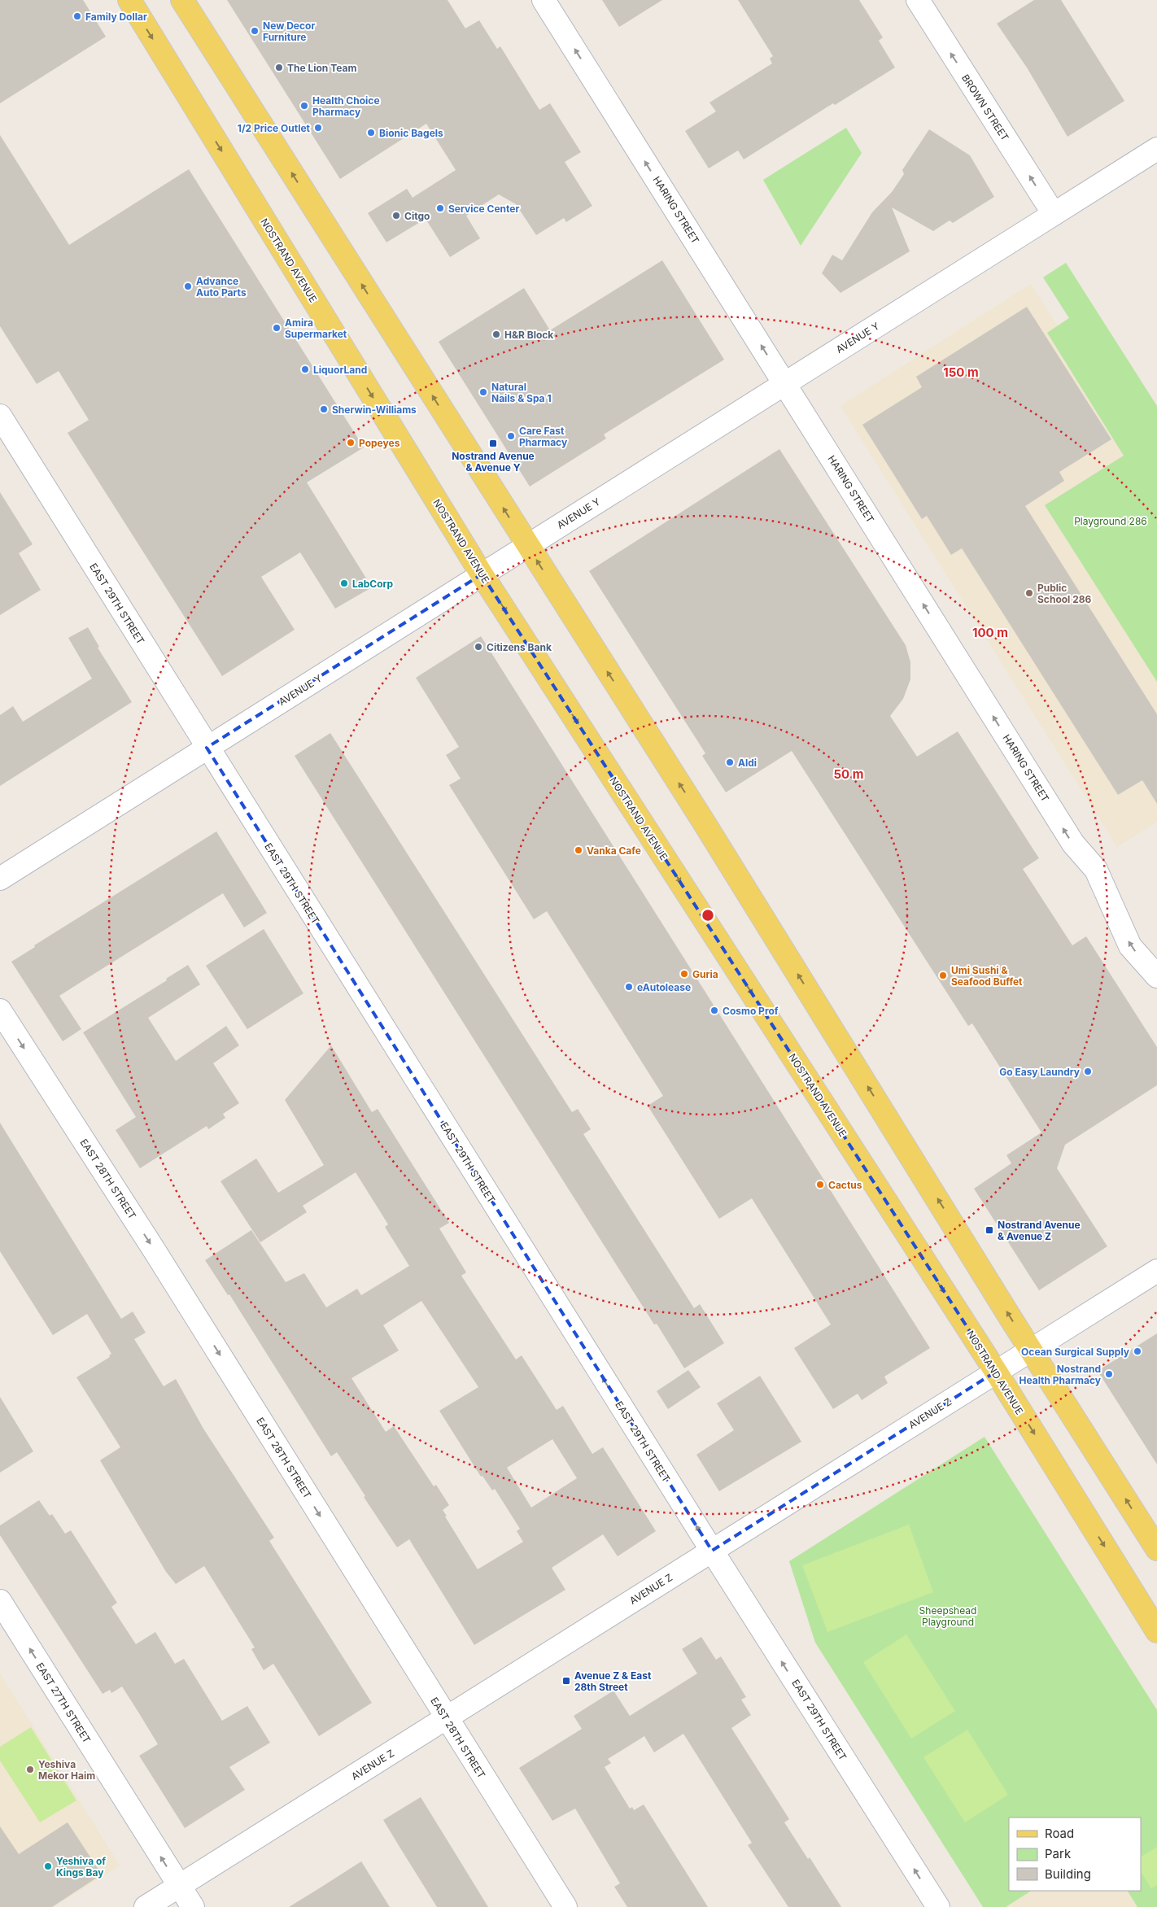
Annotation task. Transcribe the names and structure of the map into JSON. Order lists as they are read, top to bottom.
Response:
{
  "streets": {
    "main road": ["NOSTRAND AVENUE"],
    "street": [
      "BROWN STREET",
      "HARING STREET",
      "AVENUE Y",
      "EAST 29TH STREET",
      "EAST 28TH STREET",
      "AVENUE Z",
      "EAST 27TH STREET"
    ]
  },
  "crossings": [
    ["BROWN STREET", "AVENUE Y"],
    ["HARING STREET", "AVENUE Y"],
    ["NOSTRAND AVENUE", "AVENUE Y"],
    ["NOSTRAND AVENUE", "AVENUE Z"],
    ["AVENUE Y", "EAST 29TH STREET"],
    ["EAST 29TH STREET", "AVENUE Z"],
    ["EAST 28TH STREET", "AVENUE Z"],
    ["AVENUE Z", "EAST 27TH STREET"]
  ],
  "one_way": [
    "BROWN STREET",
    "HARING STREET",
    "EAST 29TH STREET",
    "EAST 28TH STREET",
    "EAST 27TH STREET"
  ],
  "parks": ["Playground 286", "Sheepshead Playground"],
  "places": {
    "other": [
      "Family Dollar",
      "New Decor Furniture",
      "The Lion Team",
      "Health Choice Pharmacy",
      "1/2 Price Outlet",
      "Bionic Bagels",
      "Service Center",
      "Citgo",
      "Advance Auto Parts",
      "Amira Supermarket",
      "H&R Block",
      "LiquorLand",
      "Natural Nails & Spa 1",
      "Sherwin-Williams",
      "Care Fast Pharmacy",
      "Popeyes",
      "LabCorp",
      "Public School 286",
      "Citizens Bank",
      "Aldi",
      "Vanka Cafe",
      "Guria",
      "Umi Sushi & Seafood Buffet",
      "eAutolease",
      "Cosmo Prof",
      "Go Easy Laundry",
      "Cactus",
      "Ocean Surgical Supply",
      "Nostrand Health Pharmacy",
      "Yeshiva Mekor Haim",
      "Yeshiva of Kings Bay"
    ],
    "transit": ["Nostrand Avenue & Avenue Y", "Nostrand Avenue & Avenue Z", "Avenue Z & East 28th Street"]
  },
  "legend": ["Road", "Park", "Building"],
  "rings": ["150 m", "100 m", "50 m"]
}
